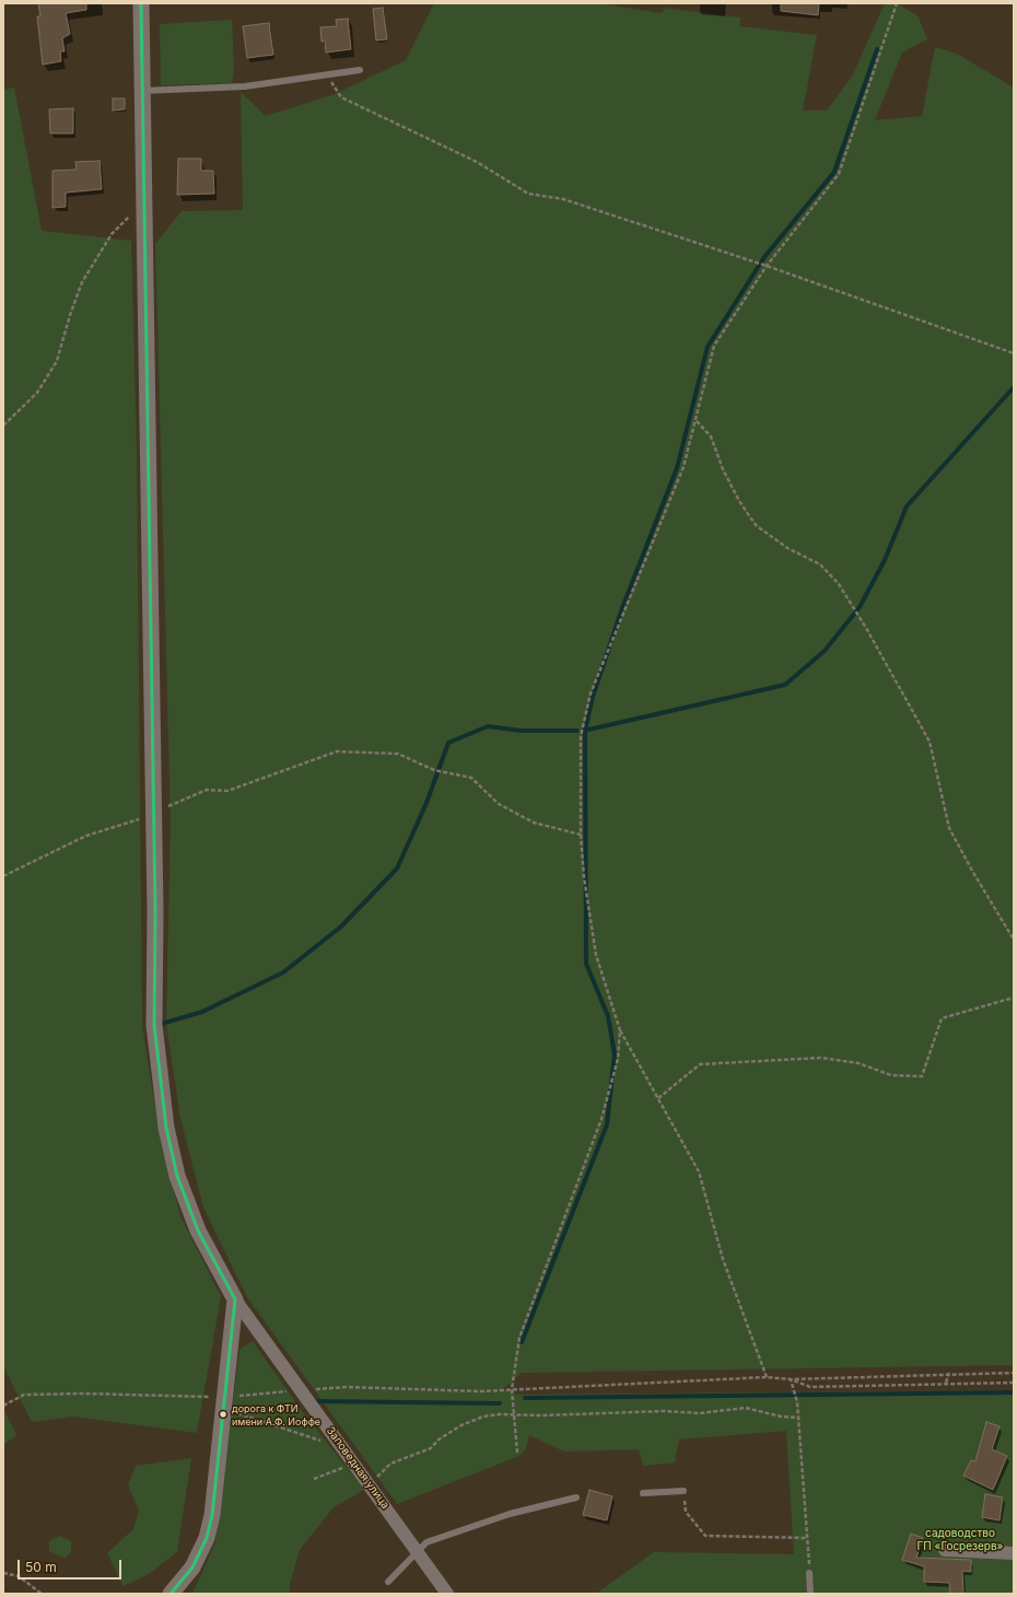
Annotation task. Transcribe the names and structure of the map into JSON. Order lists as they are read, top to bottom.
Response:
{
  "streets": {
    "street": ["Заповедная улица"]
  },
  "parks": ["садоводство ГП «Госрезерв»"],
  "places": ["дорога к ФТИ имени А.Ф. Иоффе"],
  "scale_bar": "50 m"
}
